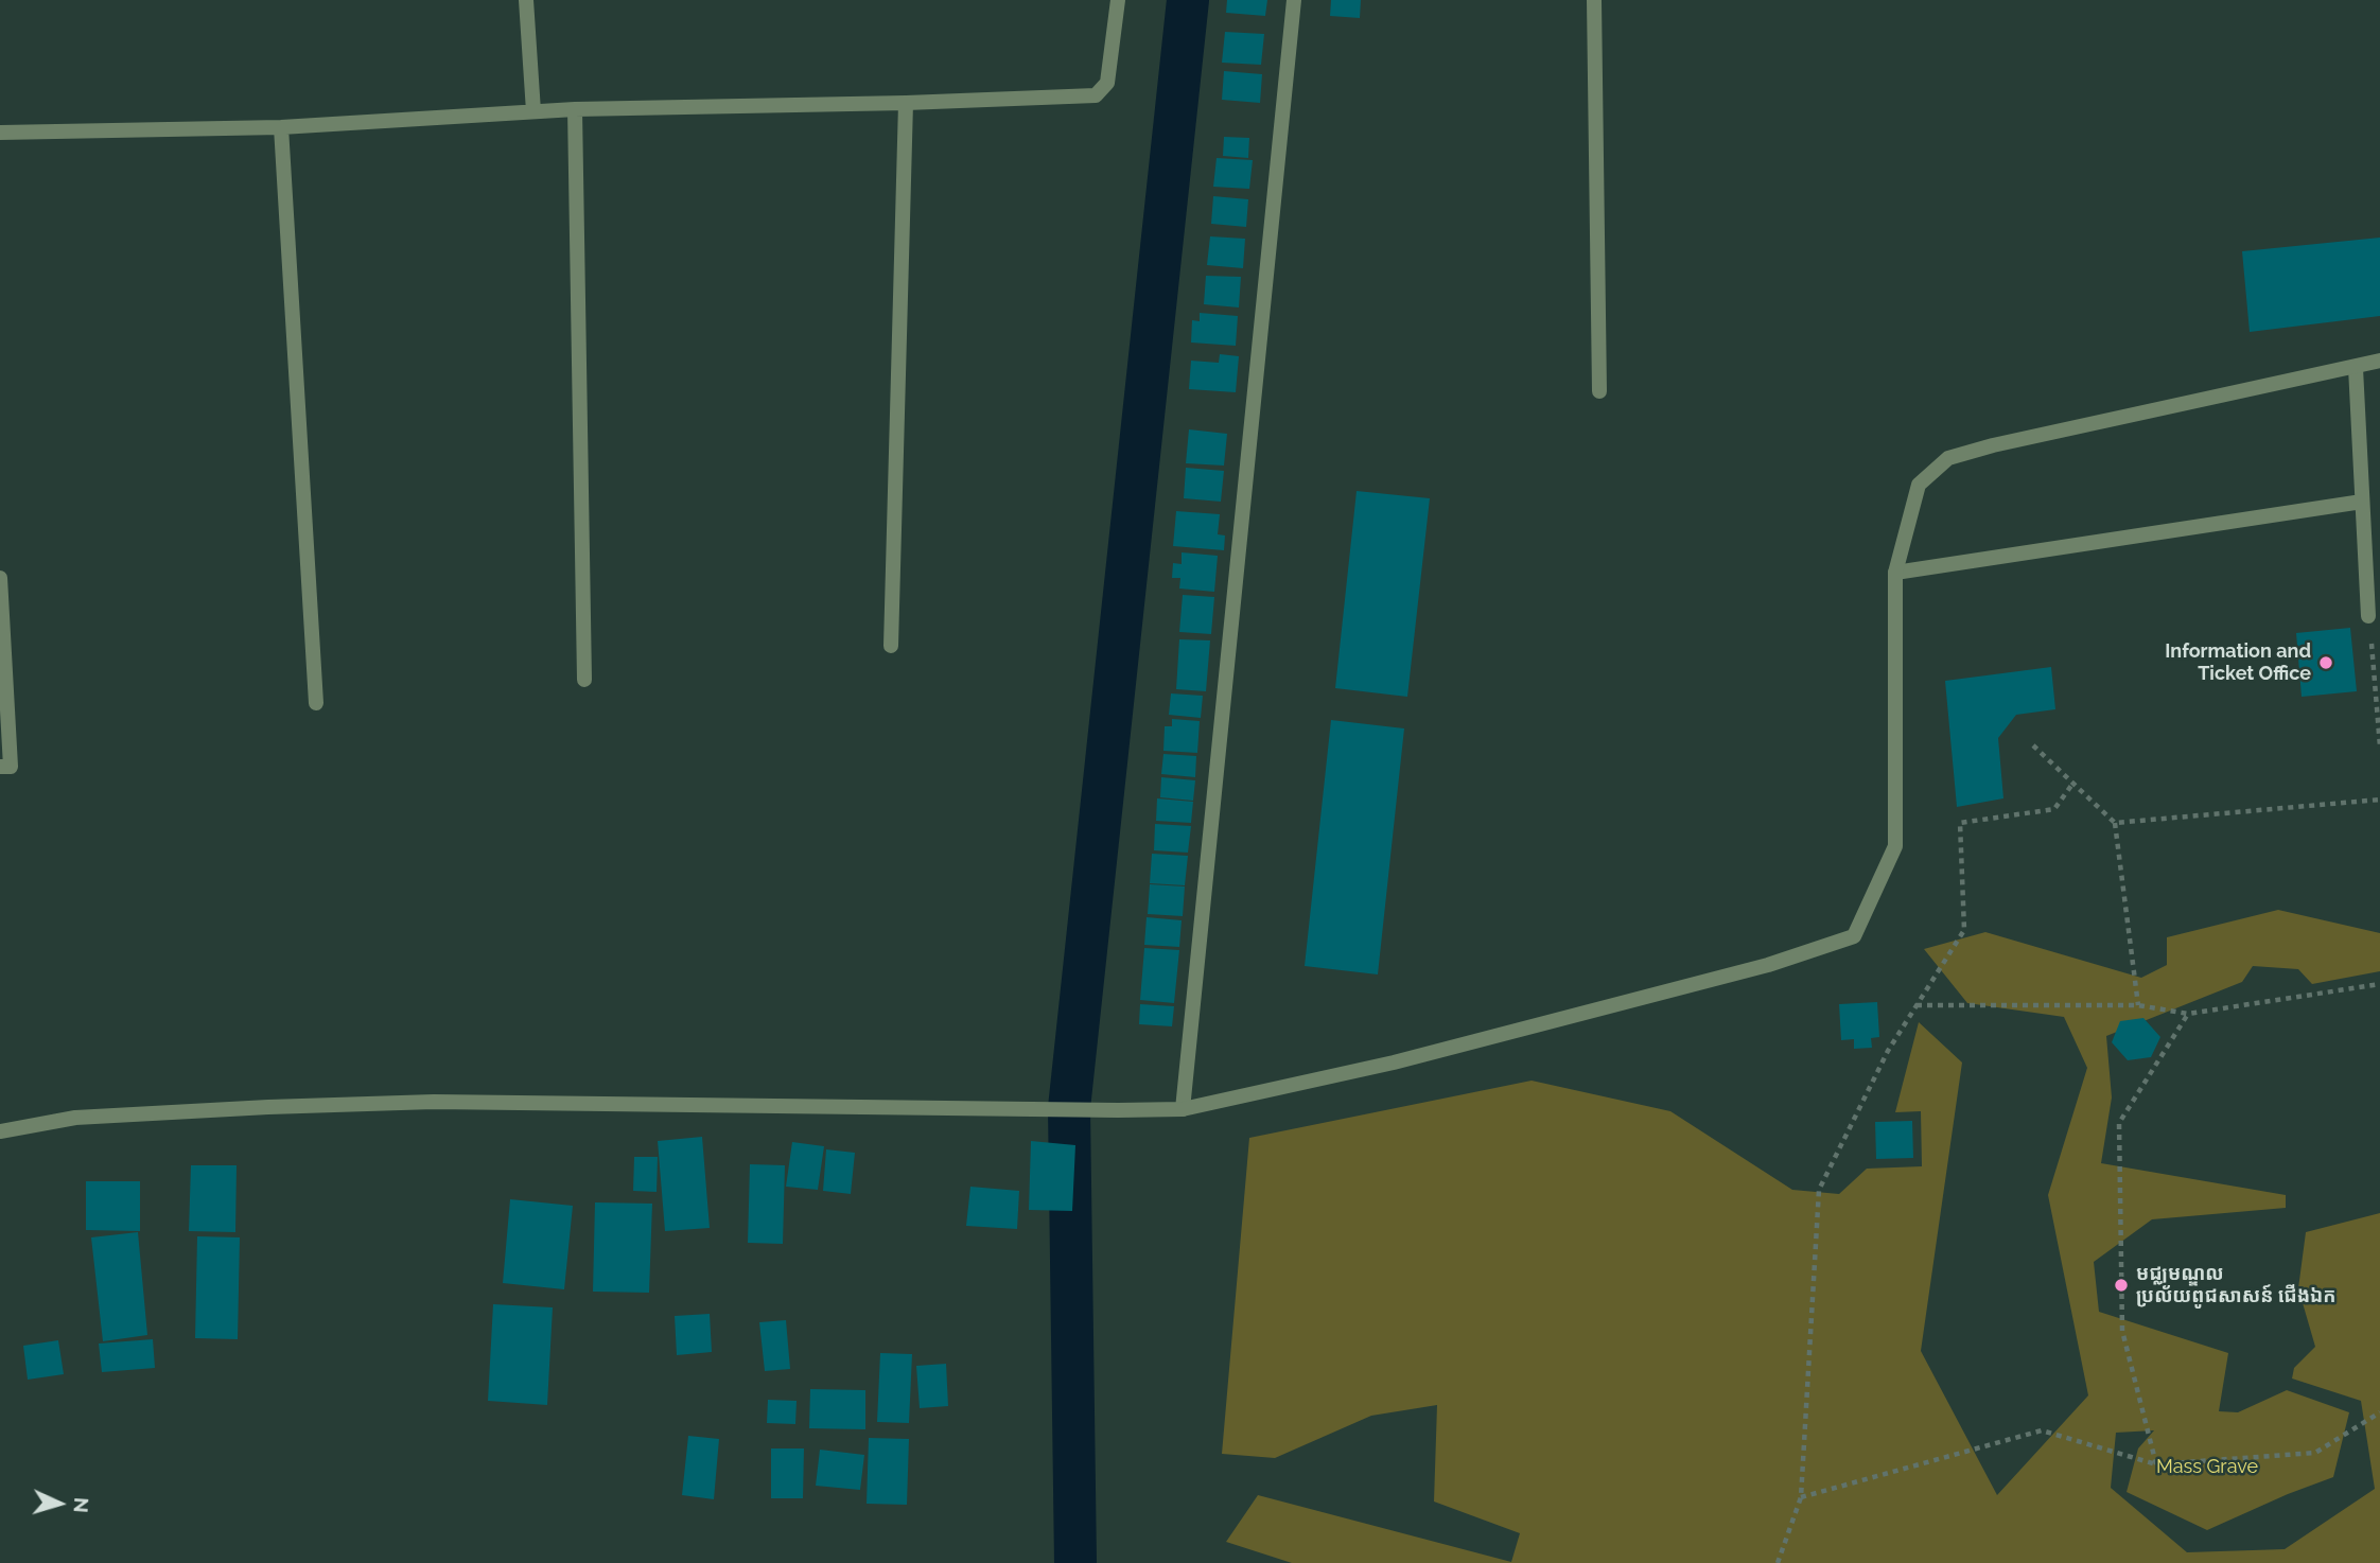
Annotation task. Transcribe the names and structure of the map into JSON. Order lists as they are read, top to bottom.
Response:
{
  "parks": ["Mass Grave"],
  "places": ["Information and Ticket Office", "មជ្ឈមណ្ឌល ប្រល័យពូជសាសន៍ ជើងឯក"],
  "north": "right"
}
